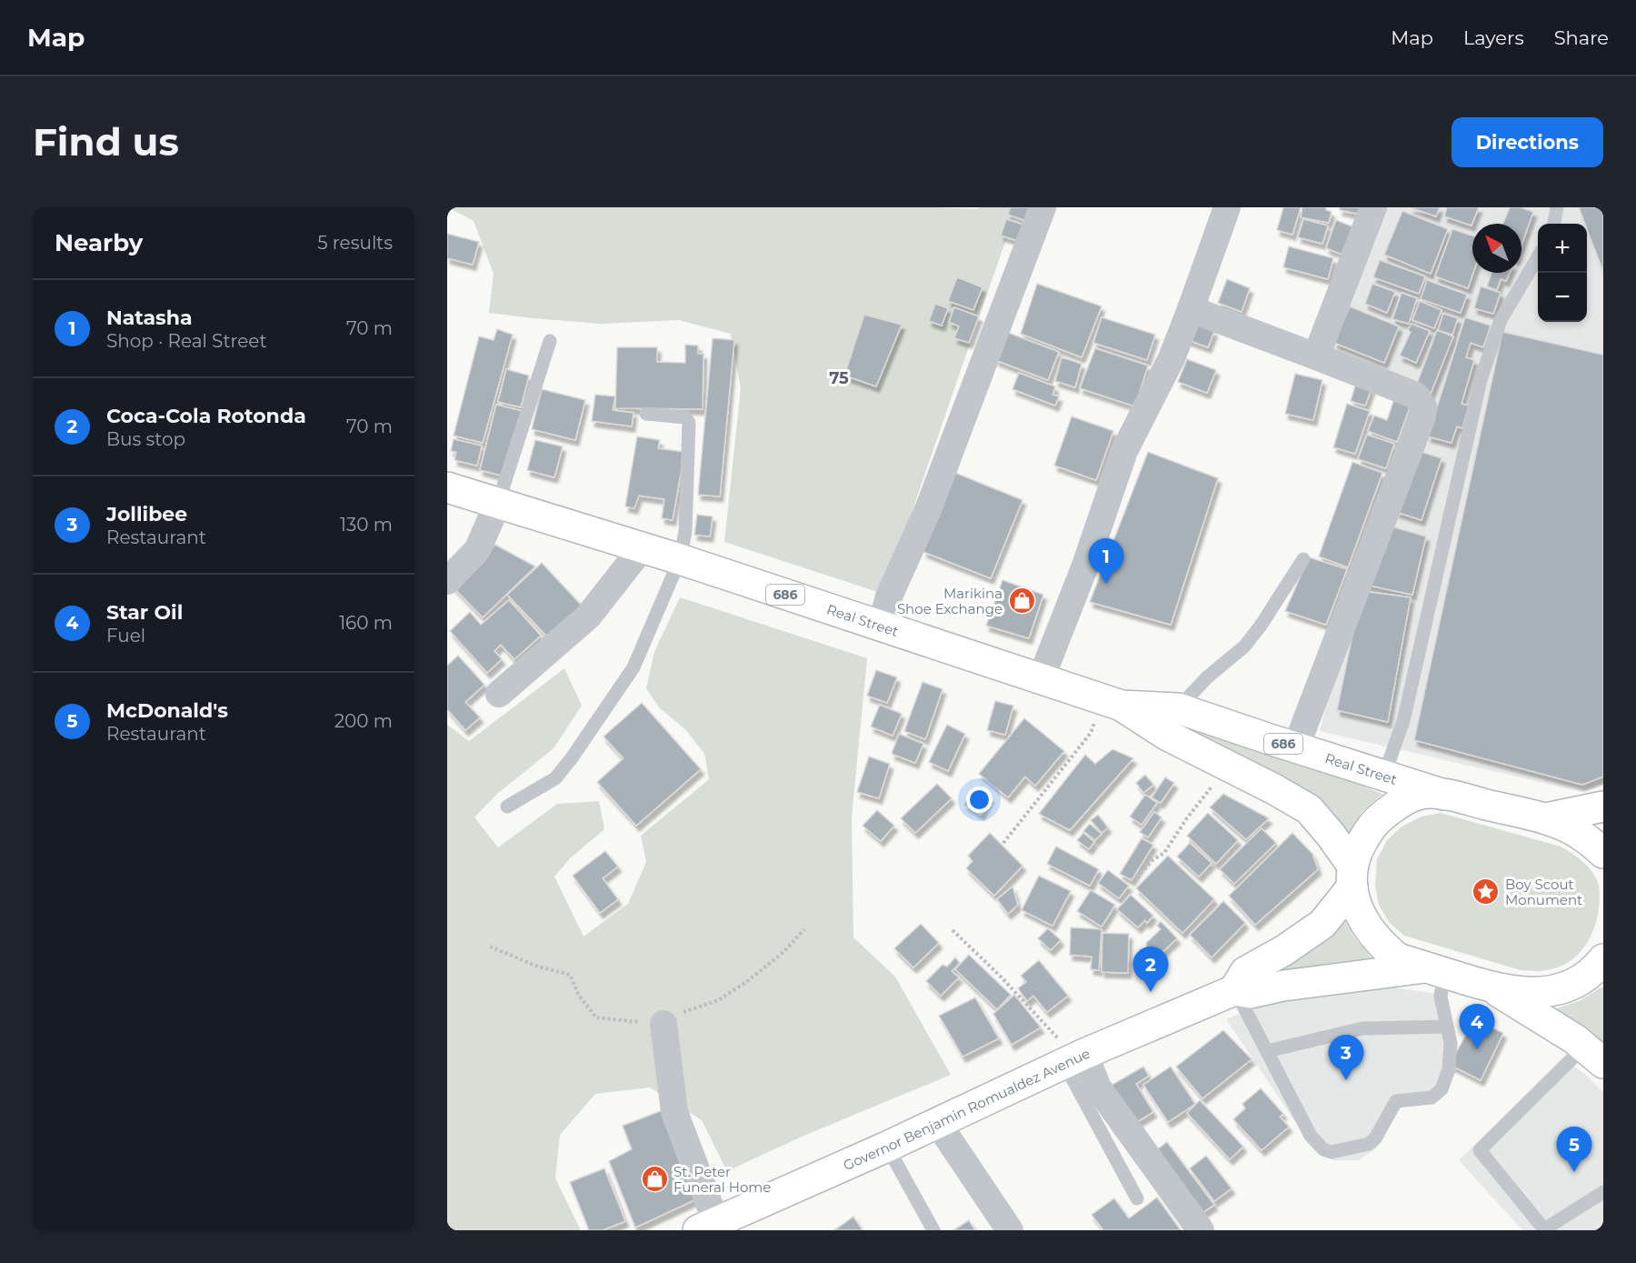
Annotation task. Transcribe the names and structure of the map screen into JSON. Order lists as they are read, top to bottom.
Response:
{
  "streets": {
    "main road": ["686", "Real Street", "Governor Benjamin Romualdez Avenue"]
  },
  "crossings": [
    ["Real Street", "Governor Benjamin Romualdez Avenue"]
  ],
  "districts": ["75"],
  "places": {
    "shop": ["Marikina Shoe Exchange", "St. Peter Funeral Home"],
    "place": ["Boy Scout Monument"]
  },
  "north": "top left",
  "page": {
    "header": "Map",
    "nav": ["Map", "Layers", "Share"],
    "buttons": "Directions",
    "title": "Find us",
    "heading": ["Nearby", "5 results"],
    "map_buttons": ["+", "−"],
    "list": [
      {
        "mark": "1",
        "name": "Natasha",
        "note": "Shop · Real Street",
        "value": "70 m"
      },
      {
        "mark": "2",
        "name": "Coca-Cola Rotonda",
        "note": "Bus stop",
        "value": "70 m"
      },
      {
        "mark": "3",
        "name": "Jollibee",
        "note": "Restaurant",
        "value": "130 m"
      },
      {
        "mark": "4",
        "name": "Star Oil",
        "note": "Fuel",
        "value": "160 m"
      },
      {
        "mark": "5",
        "name": "McDonald's",
        "note": "Restaurant",
        "value": "200 m"
      }
    ],
    "pins": [
      "1",
      "2",
      "4",
      "3",
      "5"
    ]
  }
}
